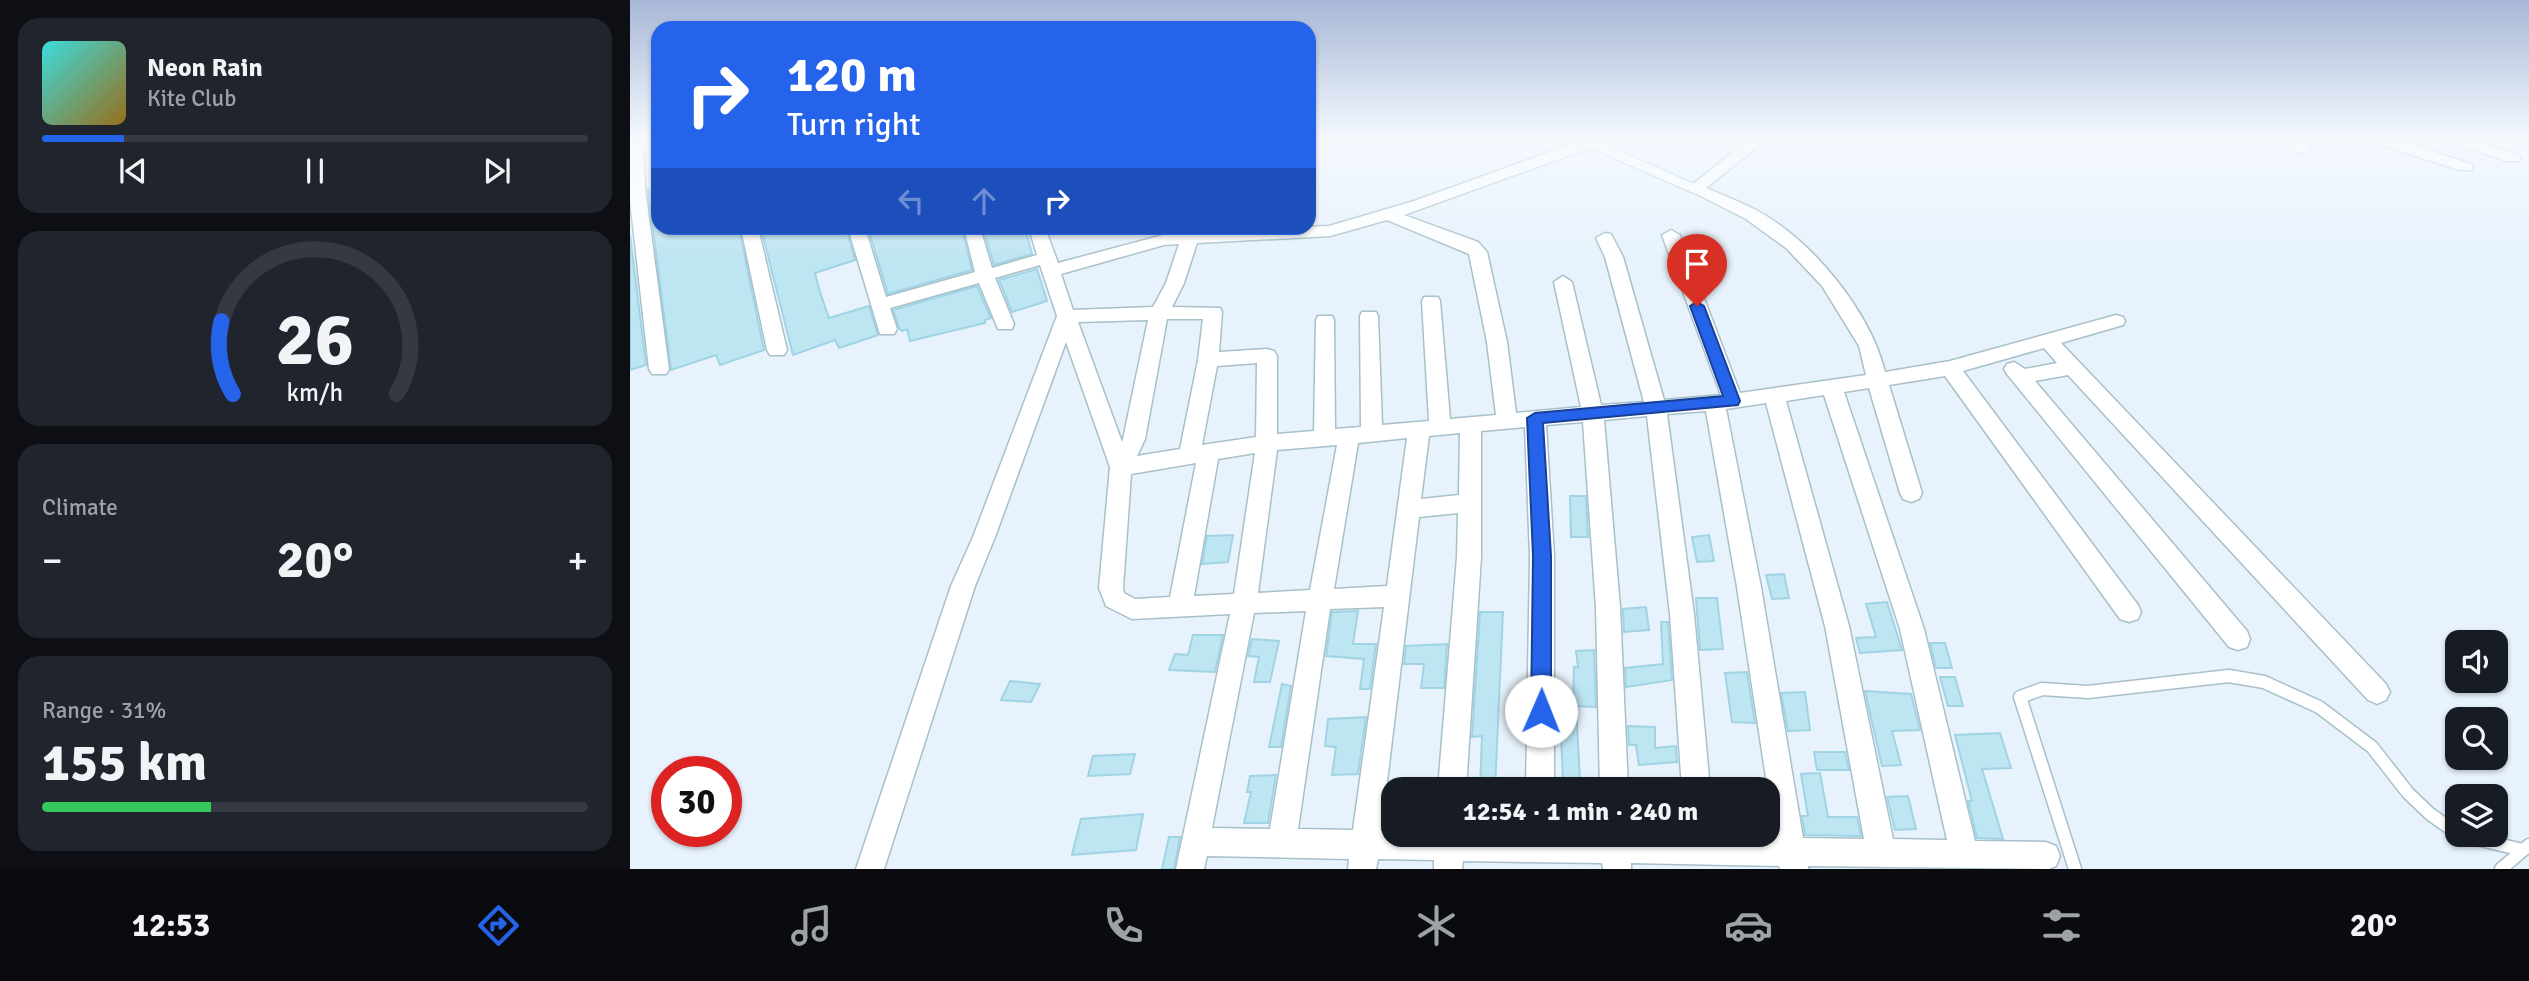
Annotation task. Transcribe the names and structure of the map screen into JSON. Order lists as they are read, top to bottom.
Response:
{
  "page": {
    "turn": ["120 m", "Turn right"],
    "song": ["Neon Rain", "Kite Club"],
    "tile": [
      "Climate",
      ["Range · 31%", "155 km"]
    ],
    "heat": ["−", "20°", "+"],
    "limit": "30",
    "trip": "12:54 · 1 min · 240 m",
    "tabs": ["12:53", "20°"],
    "gauge": ["26", "km/h"]
  }
}
